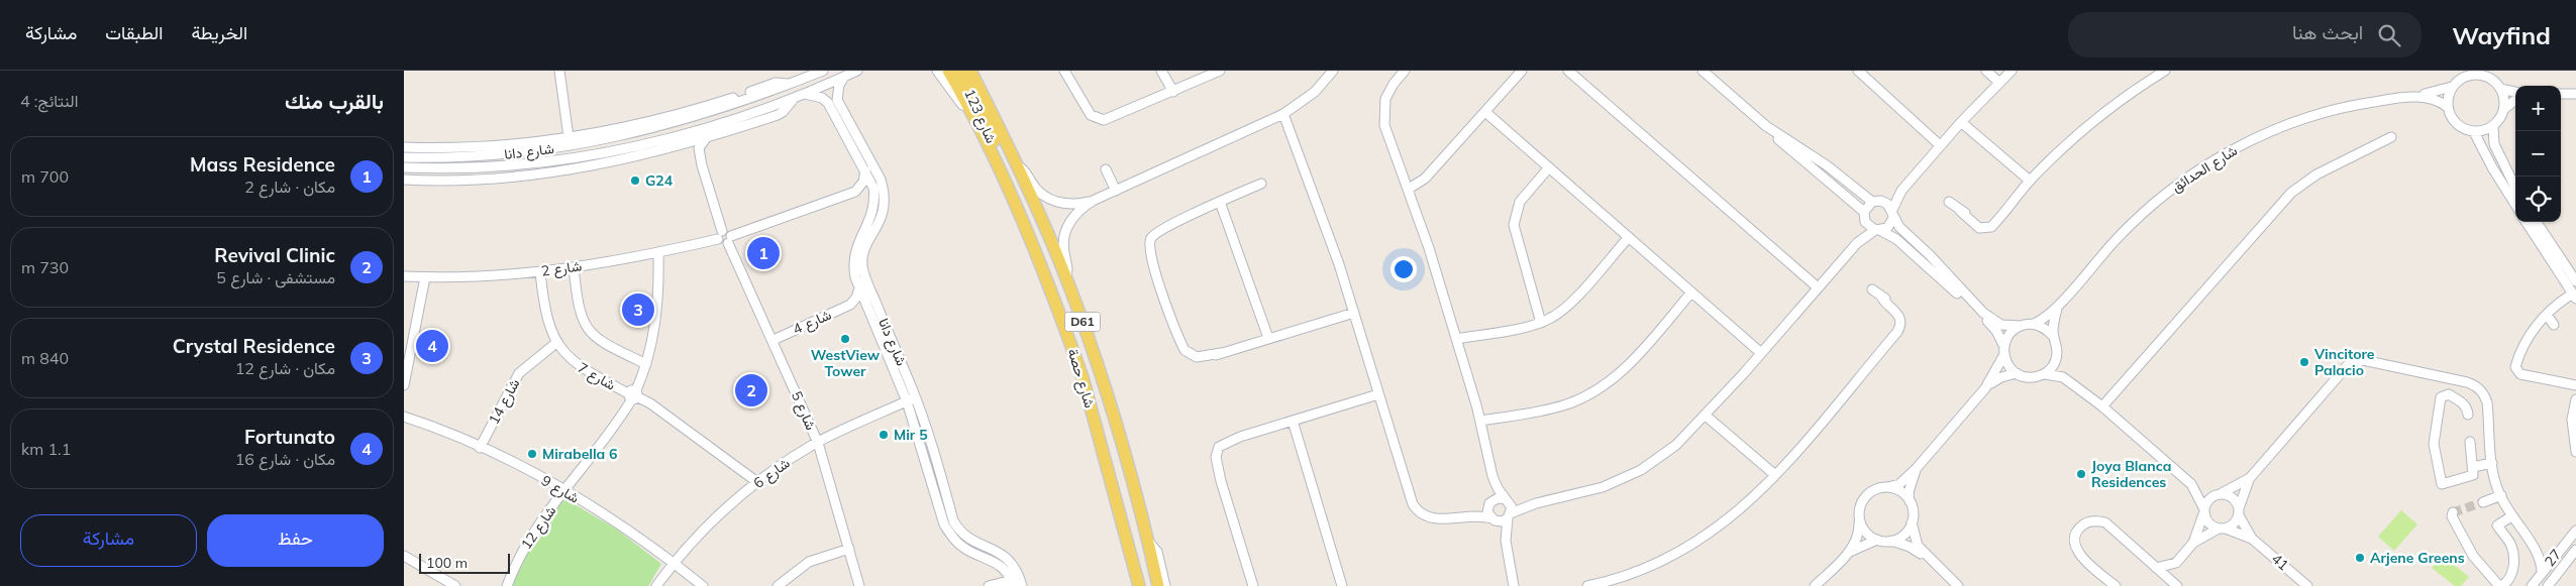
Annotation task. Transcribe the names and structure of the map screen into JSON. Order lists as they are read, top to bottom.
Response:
{
  "streets": {
    "main road": ["شارع 123", "D61", "شارع حصة"],
    "street": [
      "شارع دانا",
      "شارع الحدائق",
      "شارع 2",
      "شارع 4",
      "شارع 7",
      "شارع 14",
      "شارع 5",
      "شارع 6",
      "شارع 9",
      "شارع 12",
      "27",
      "41"
    ]
  },
  "crossings": [
    ["شارع 123", "شارع حصة"],
    ["شارع دانا", "شارع 6"],
    ["شارع 2", "شارع 7"],
    ["شارع 2", "شارع 12"],
    ["شارع 4", "شارع 5"],
    ["شارع 7", "شارع 14"],
    ["شارع 7", "شارع 6"],
    ["شارع 7", "شارع 12"],
    ["شارع 14", "شارع 9"],
    ["شارع 5", "شارع 6"],
    ["شارع 6", "شارع 9"],
    ["شارع 9", "شارع 12"]
  ],
  "places": [
    "G24",
    "WestView Tower",
    "Vincitore Palacio",
    "Mir 5",
    "Mirabella 6",
    "Joya Blanca Residences",
    "Arjene Greens"
  ],
  "scale_bar": "100 m",
  "page": {
    "header": "Wayfind",
    "search": "ابحث هنا",
    "nav": ["الخريطة", "الطبقات", "مشاركة"],
    "heading": ["بالقرب منك", "النتائج: 4"],
    "map_buttons": ["+", "−"],
    "list": [
      {
        "mark": "1",
        "name": "Mass Residence",
        "note": "مكان · شارع 2",
        "value": "700 m"
      },
      {
        "mark": "2",
        "name": "Revival Clinic",
        "note": "مستشفى · شارع 5",
        "value": "730 m"
      },
      {
        "mark": "3",
        "name": "Crystal Residence",
        "note": "مكان · شارع 12",
        "value": "840 m"
      },
      {
        "mark": "4",
        "name": "Fortunato",
        "note": "مكان · شارع 16",
        "value": "1.1 km"
      }
    ],
    "pins": [
      "1",
      "3",
      "4",
      "2"
    ],
    "buttons": ["حفظ", "مشاركة"],
    "scale": "100 m"
  }
}
